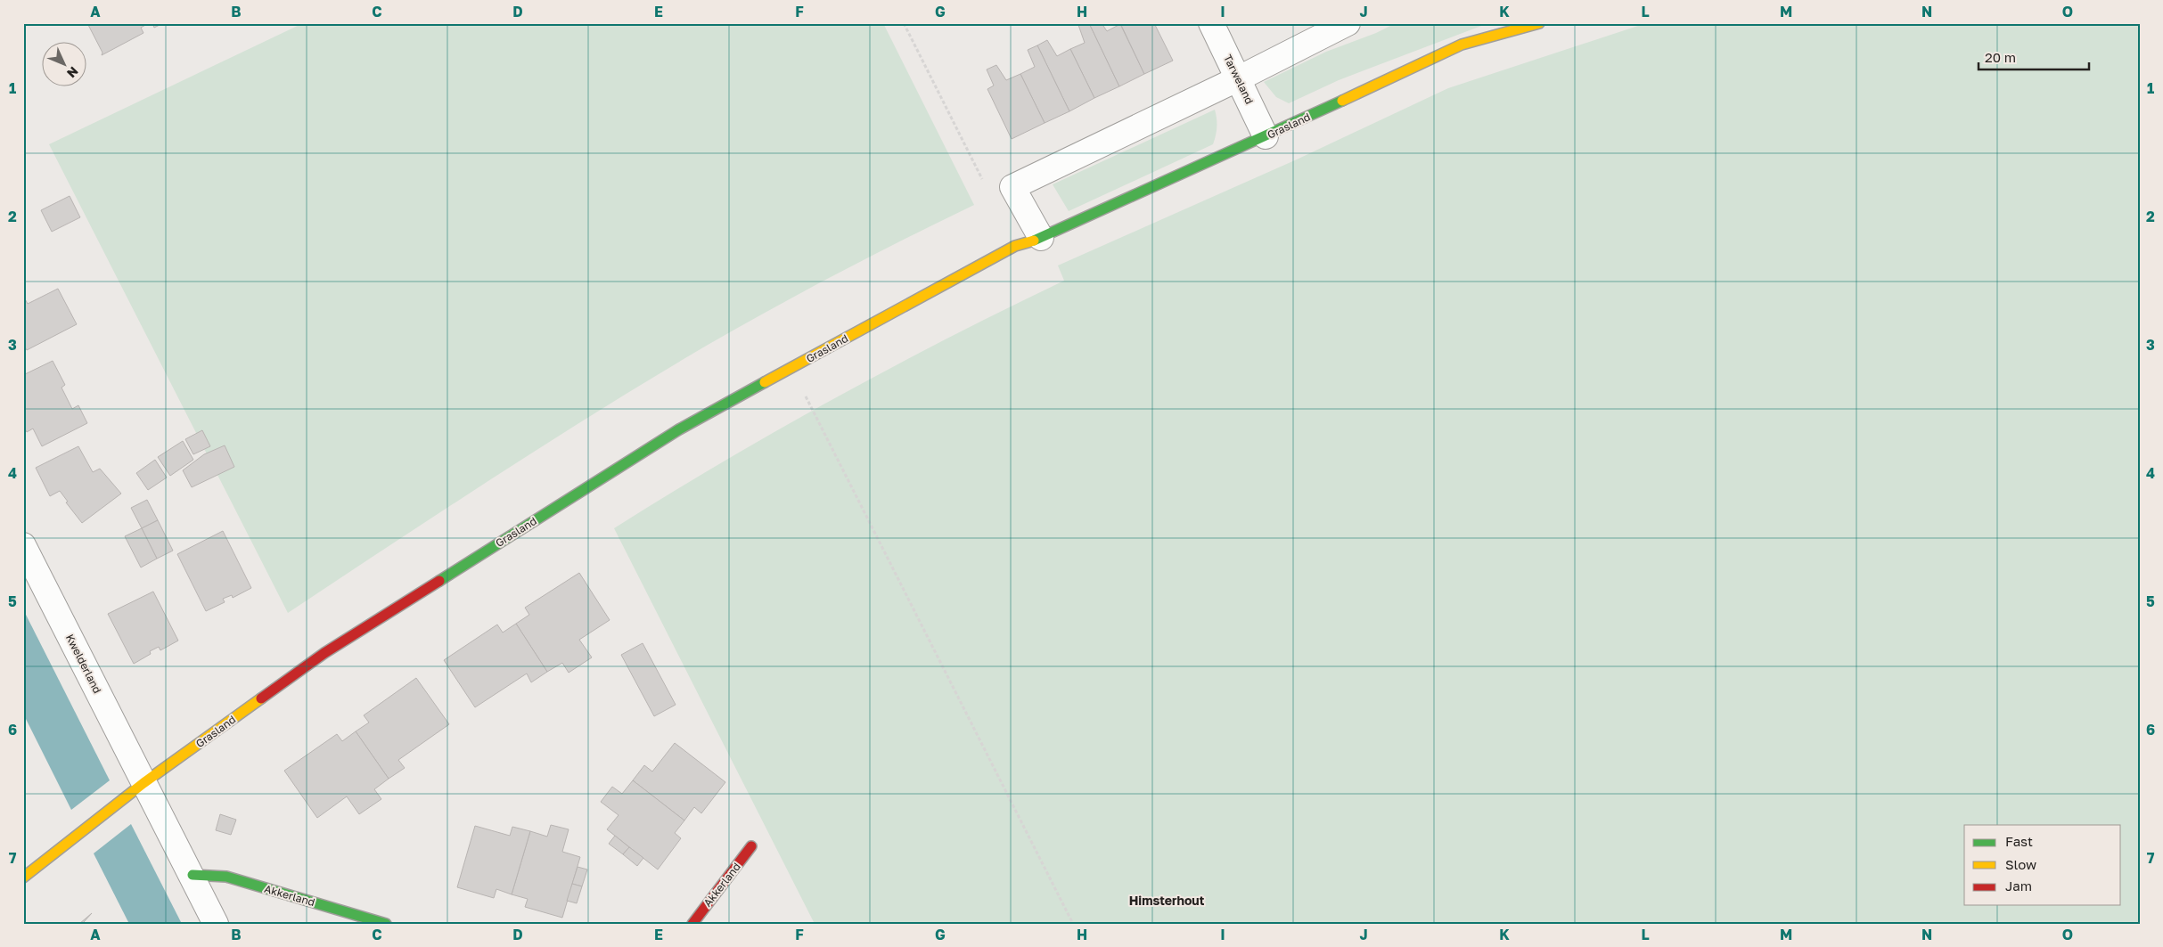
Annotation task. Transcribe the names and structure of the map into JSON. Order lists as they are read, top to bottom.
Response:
{
  "streets": {
    "street": [
      "Tarweland",
      "Grasland",
      "Kwelderland",
      "Akkerland"
    ]
  },
  "crossings": [
    ["Tarweland", "Grasland"],
    ["Grasland", "Kwelderland"]
  ],
  "districts": ["Himsterhout"],
  "legend": ["Fast", "Slow", "Jam"],
  "scale_bar": "20 m",
  "north": "bottom right",
  "grid": {
    "columns": [
      "A",
      "B",
      "C",
      "D",
      "E",
      "F",
      "G",
      "H",
      "I",
      "J",
      "K",
      "L",
      "M",
      "N",
      "O"
    ],
    "rows": [
      "1",
      "2",
      "3",
      "4",
      "5",
      "6",
      "7"
    ]
  }
}
